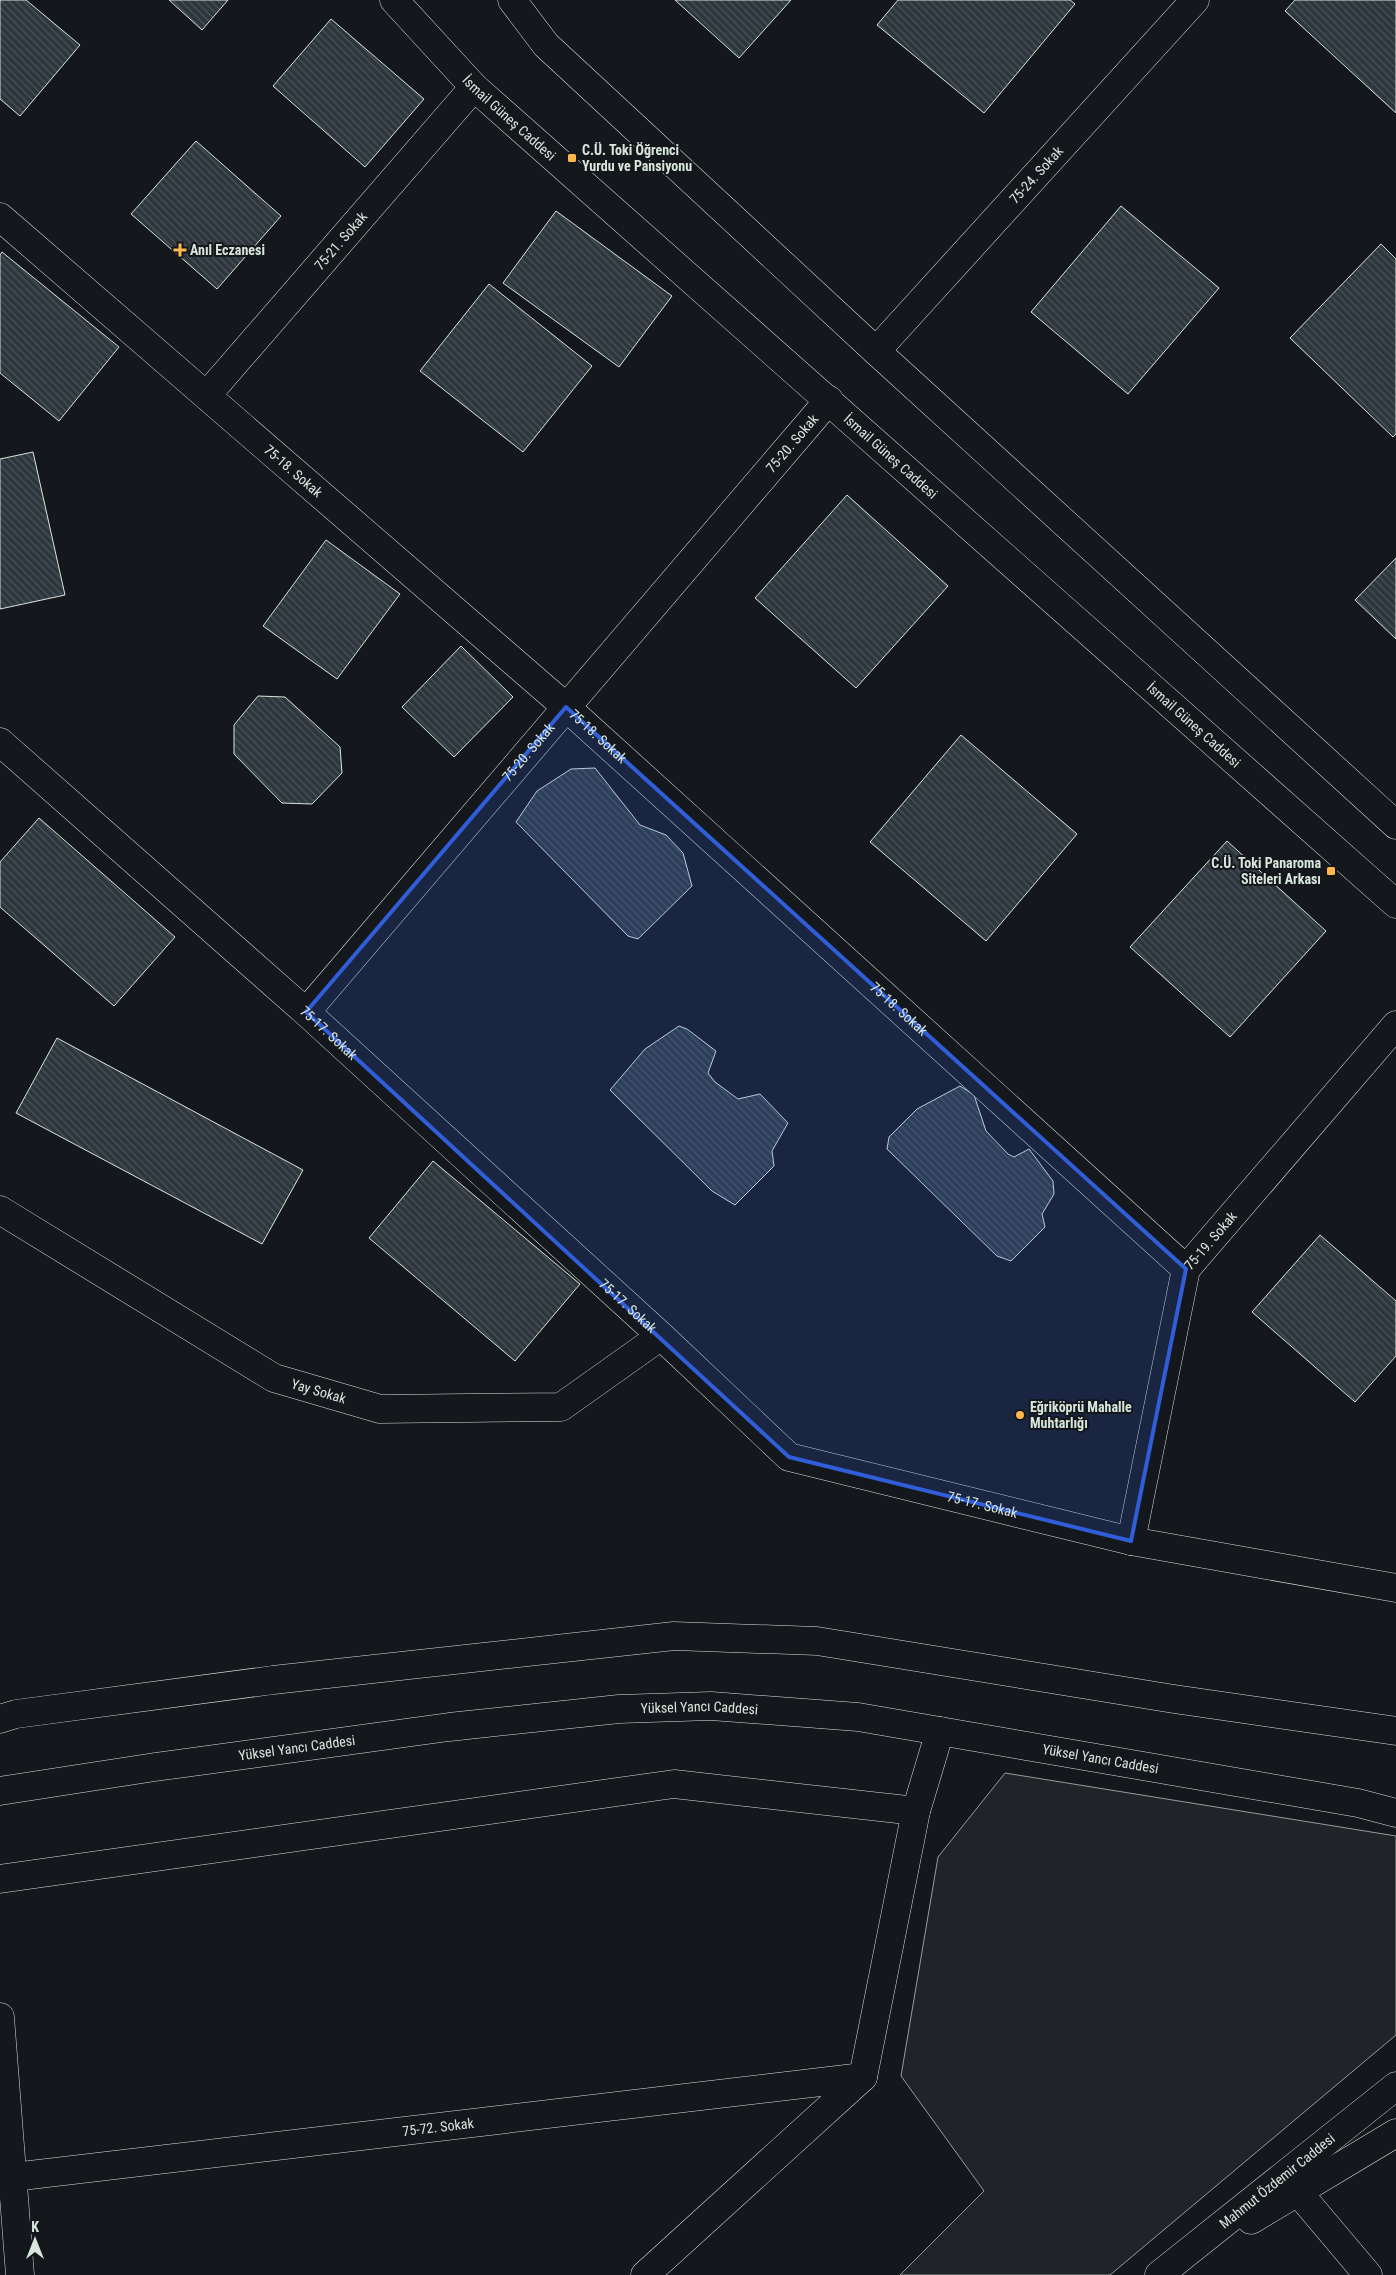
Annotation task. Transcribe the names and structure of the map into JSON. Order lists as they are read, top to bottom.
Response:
{
  "streets": {
    "street": [
      "İsmail Güneş Caddesi",
      "75-24. Sokak",
      "75-21. Sokak",
      "75-20. Sokak",
      "75-18. Sokak",
      "75-17. Sokak",
      "75-19. Sokak",
      "Yay Sokak",
      "Yüksel Yancı Caddesi",
      "75-72. Sokak",
      "Mahmut Özdemir Caddesi"
    ]
  },
  "crossings": [
    ["İsmail Güneş Caddesi", "75-21. Sokak"],
    ["İsmail Güneş Caddesi", "75-20. Sokak"],
    ["75-21. Sokak", "75-18. Sokak"],
    ["75-20. Sokak", "75-18. Sokak"],
    ["75-20. Sokak", "75-17. Sokak"],
    ["75-18. Sokak", "75-19. Sokak"],
    ["75-17. Sokak", "75-19. Sokak"],
    ["75-17. Sokak", "Yay Sokak"]
  ],
  "places": {
    "transit": ["C.Ü. Toki Öğrenci Yurdu ve Pansiyonu", "C.Ü. Toki Panaroma Siteleri Arkası"],
    "health": ["Anıl Eczanesi"],
    "other": ["Eğriköprü Mahalle Muhtarlığı"]
  },
  "north": "top"
}
